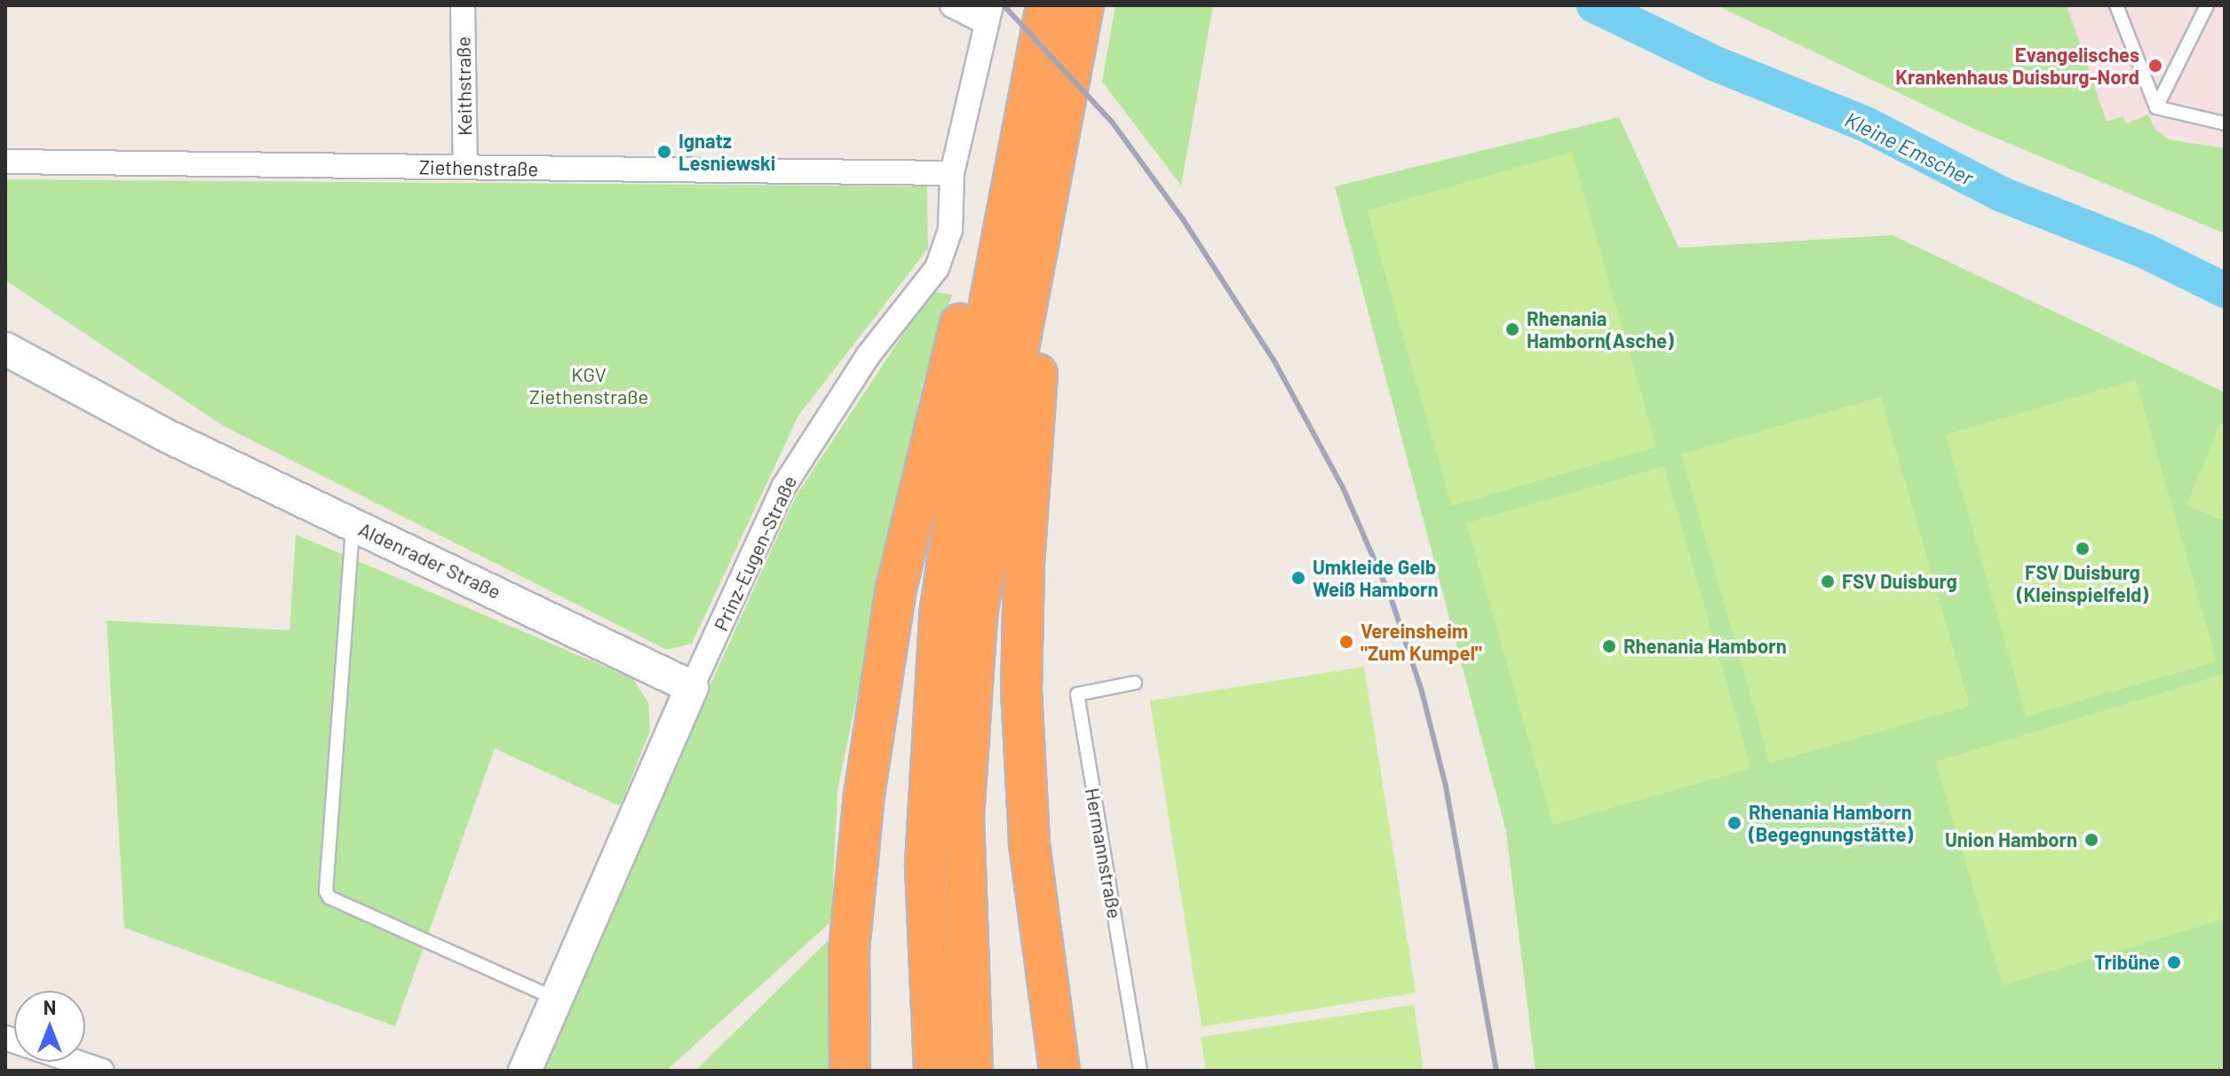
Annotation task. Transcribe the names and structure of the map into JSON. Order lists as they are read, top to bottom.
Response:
{
  "streets": {
    "street": [
      "Keithstraße",
      "Ziethenstraße",
      "Prinz-Eugen-Straße",
      "Aldenrader Straße"
    ],
    "lane": ["Hermannstraße"]
  },
  "crossings": [
    ["Keithstraße", "Ziethenstraße"],
    ["Ziethenstraße", "Prinz-Eugen-Straße"],
    ["Prinz-Eugen-Straße", "Aldenrader Straße"]
  ],
  "water": ["Kleine Emscher"],
  "parks": ["KGV Ziethenstraße"],
  "places": [
    "Evangelisches Krankenhaus Duisburg-Nord",
    "Ignatz Lesniewski",
    "Rhenania Hamborn(Asche)",
    "FSV Duisburg (Kleinspielfeld)",
    "Umkleide Gelb Weiß Hamborn",
    "FSV Duisburg",
    "Vereinsheim \"Zum Kumpel\"",
    "Rhenania Hamborn",
    "Rhenania Hamborn (Begegnungstätte)",
    "Union Hamborn",
    "Tribüne"
  ],
  "north": "top"
}
